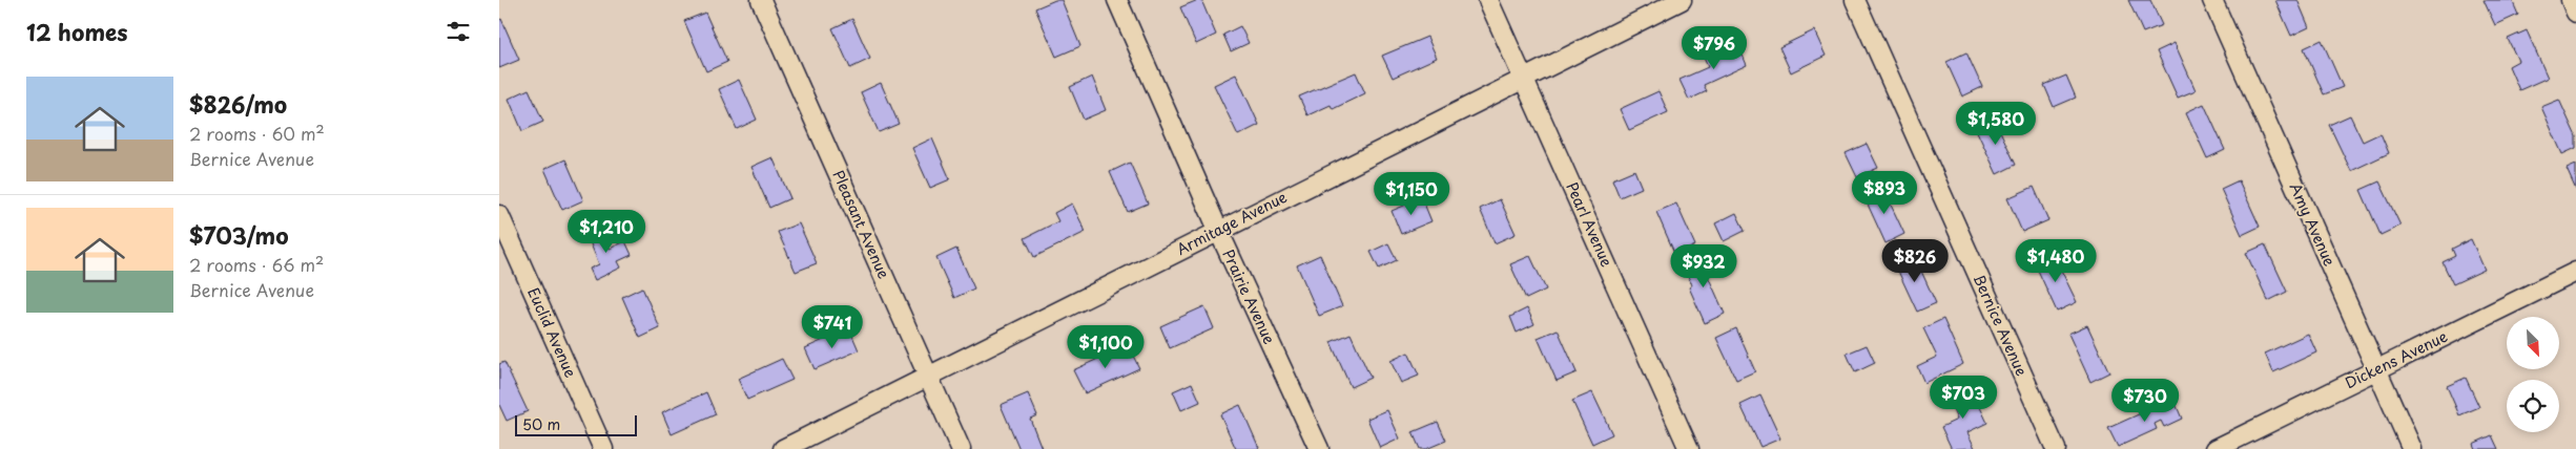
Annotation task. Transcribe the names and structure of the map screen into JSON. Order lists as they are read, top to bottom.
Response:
{
  "streets": {
    "street": [
      "Armitage Avenue",
      "Pleasant Avenue",
      "Pearl Avenue",
      "Amy Avenue",
      "Prairie Avenue",
      "Bernice Avenue",
      "Euclid Avenue",
      "Dickens Avenue"
    ]
  },
  "crossings": [
    ["Armitage Avenue", "Pleasant Avenue"],
    ["Armitage Avenue", "Pearl Avenue"],
    ["Armitage Avenue", "Prairie Avenue"],
    ["Amy Avenue", "Dickens Avenue"]
  ],
  "scale_bar": "50 m",
  "north": "bottom right",
  "page": {
    "heading": "12 homes",
    "price": [
      "$796",
      "$1,580",
      "$893",
      "$1,150",
      "$1,210",
      "$826",
      "$1,480",
      "$932",
      "$741",
      "$1,100",
      "$703",
      "$730"
    ],
    "list": [
      {
        "name": "$826/mo",
        "note": "2 rooms · 60 m² · Bernice Avenue"
      },
      {
        "name": "$703/mo",
        "note": "2 rooms · 66 m² · Bernice Avenue"
      }
    ],
    "scale": "50 m"
  }
}
